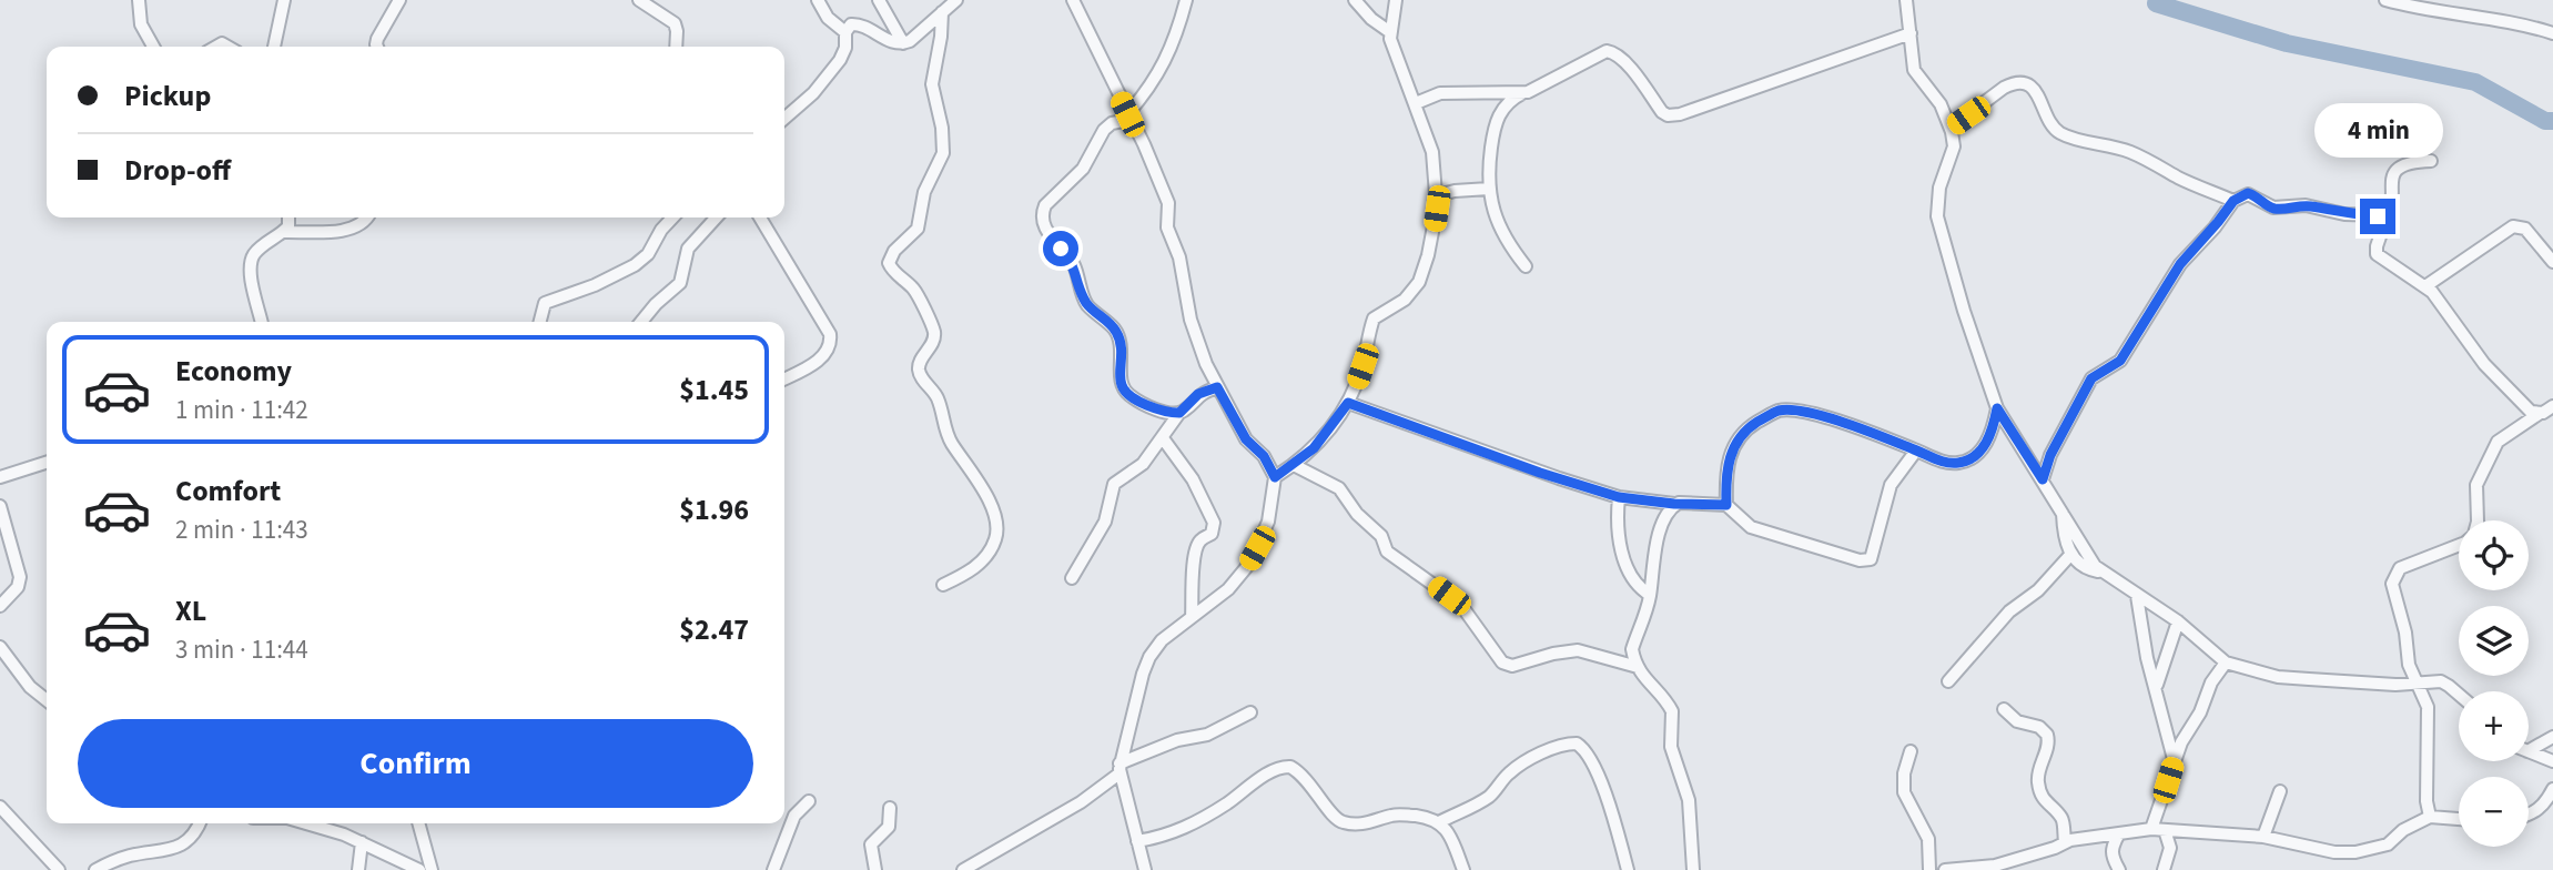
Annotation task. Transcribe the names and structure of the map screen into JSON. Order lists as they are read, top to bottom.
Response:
{
  "page": {
    "banner": ["Pickup", "Drop-off"],
    "bubble": "4 min",
    "list": [
      {
        "name": "Economy",
        "note": "1 min · 11:42",
        "value": "$1.45"
      },
      {
        "name": "Comfort",
        "note": "2 min · 11:43",
        "value": "$1.96"
      },
      {
        "name": "XL",
        "note": "3 min · 11:44",
        "value": "$2.47"
      }
    ],
    "map_buttons": ["+", "−"],
    "buttons": "Confirm"
  }
}
